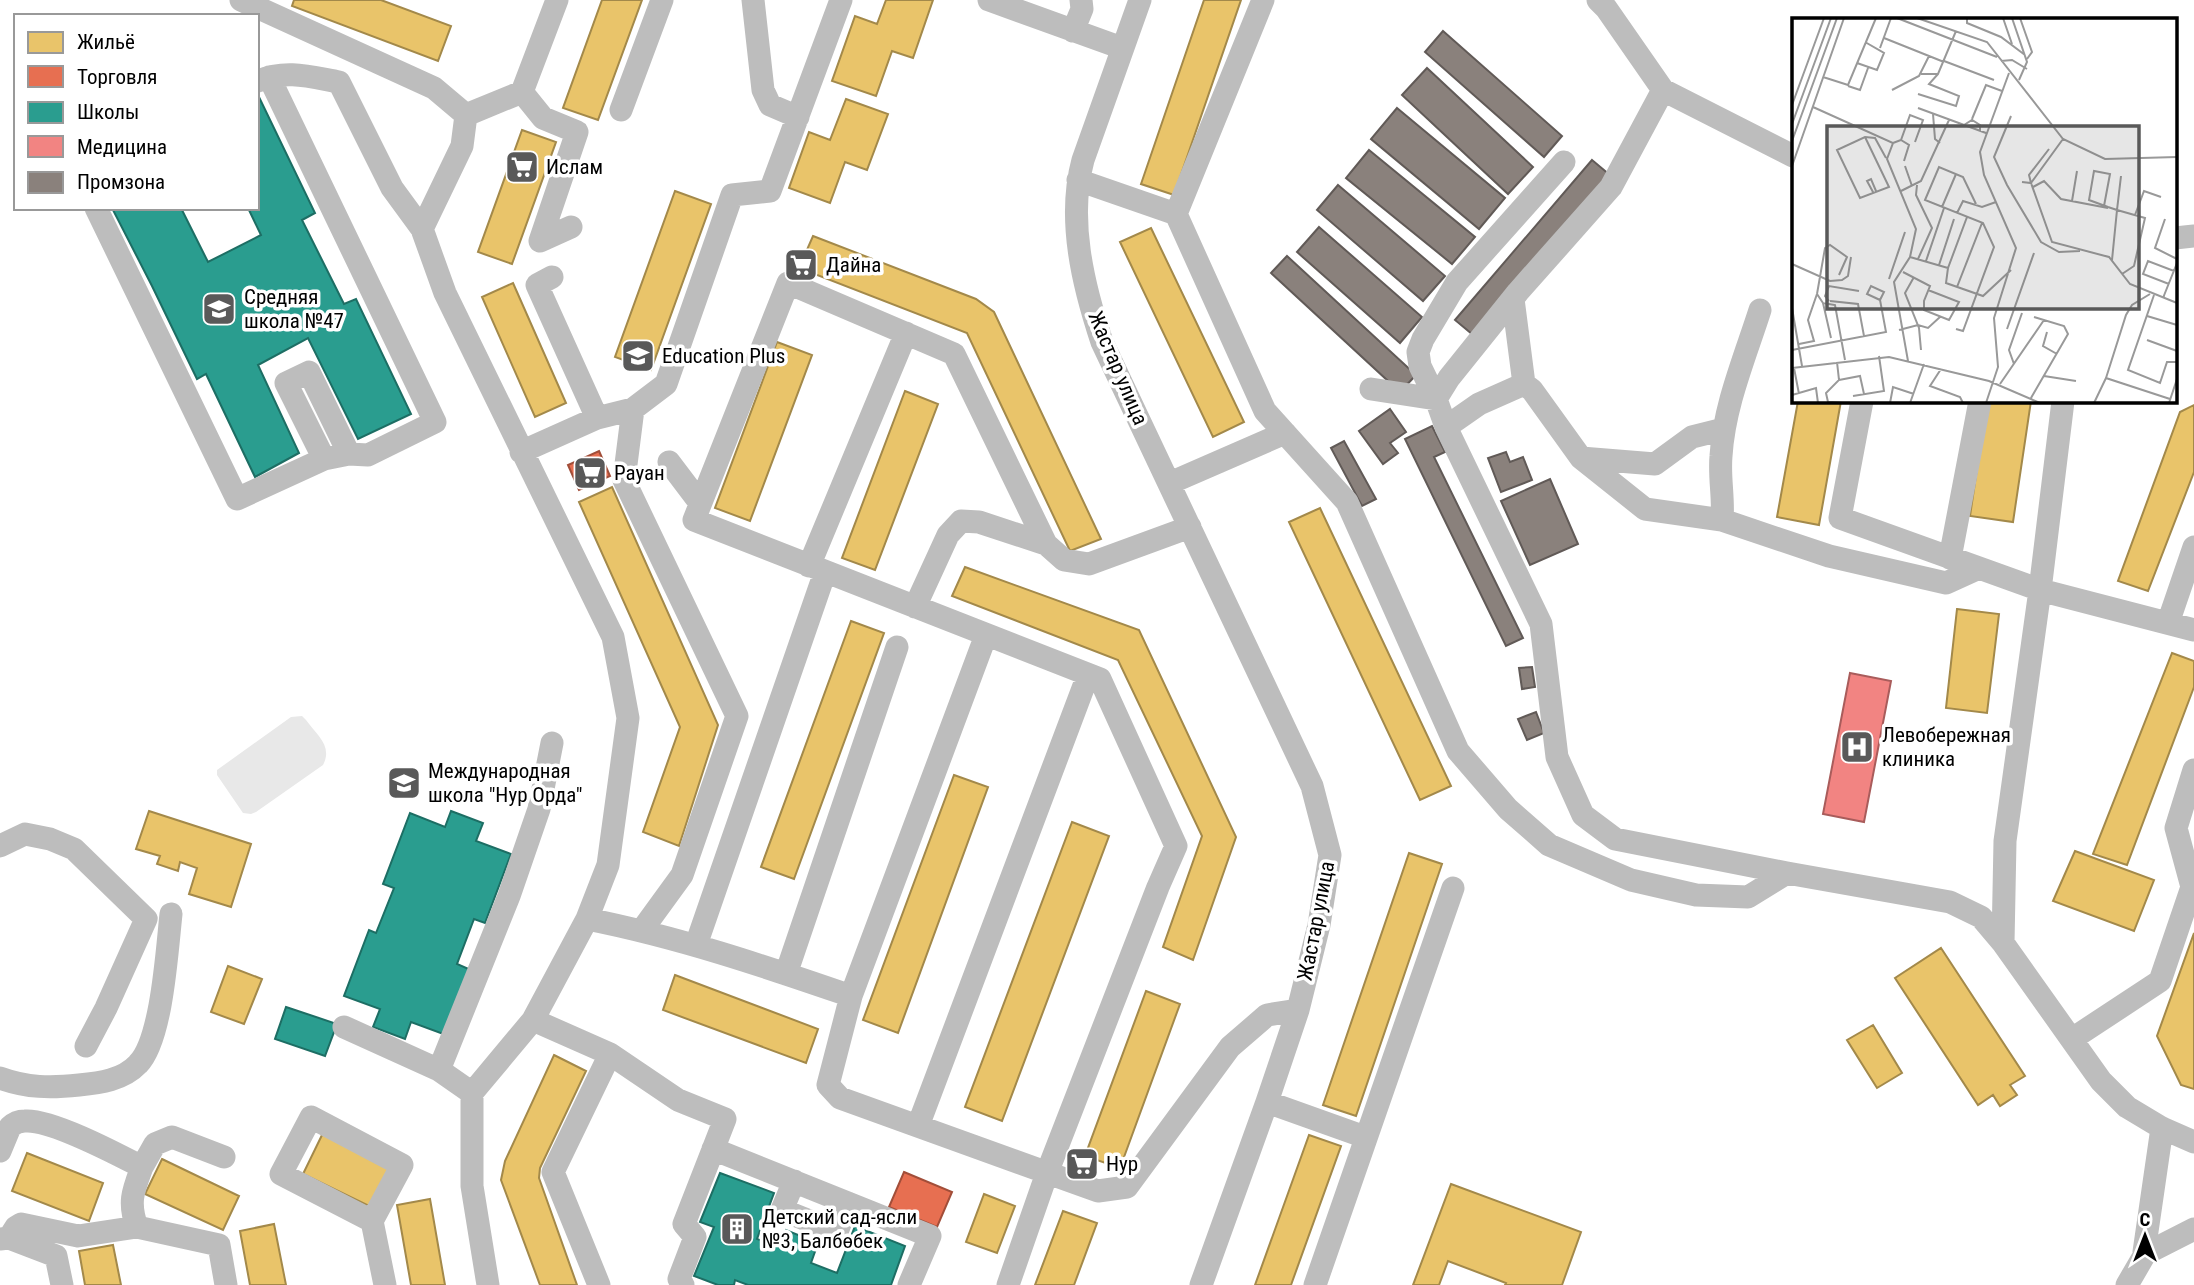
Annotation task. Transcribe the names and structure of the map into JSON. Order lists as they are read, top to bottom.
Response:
{
  "streets": {
    "street": ["Жастар улица"]
  },
  "places": {
    "supermarket": [
      "Ислам",
      "Дайна",
      "Рауан",
      "Нур"
    ],
    "school or university": ["Средняя школа №47", "Education Plus", "Международная школа \"Нур Орда\""],
    "hospital": ["Левобережная клиника"],
    "building": ["Детский сад-ясли №3, Балбөбек"]
  },
  "legend": [
    "Жильё",
    "Торговля",
    "Школы",
    "Медицина",
    "Промзона"
  ],
  "north": "top"
}
